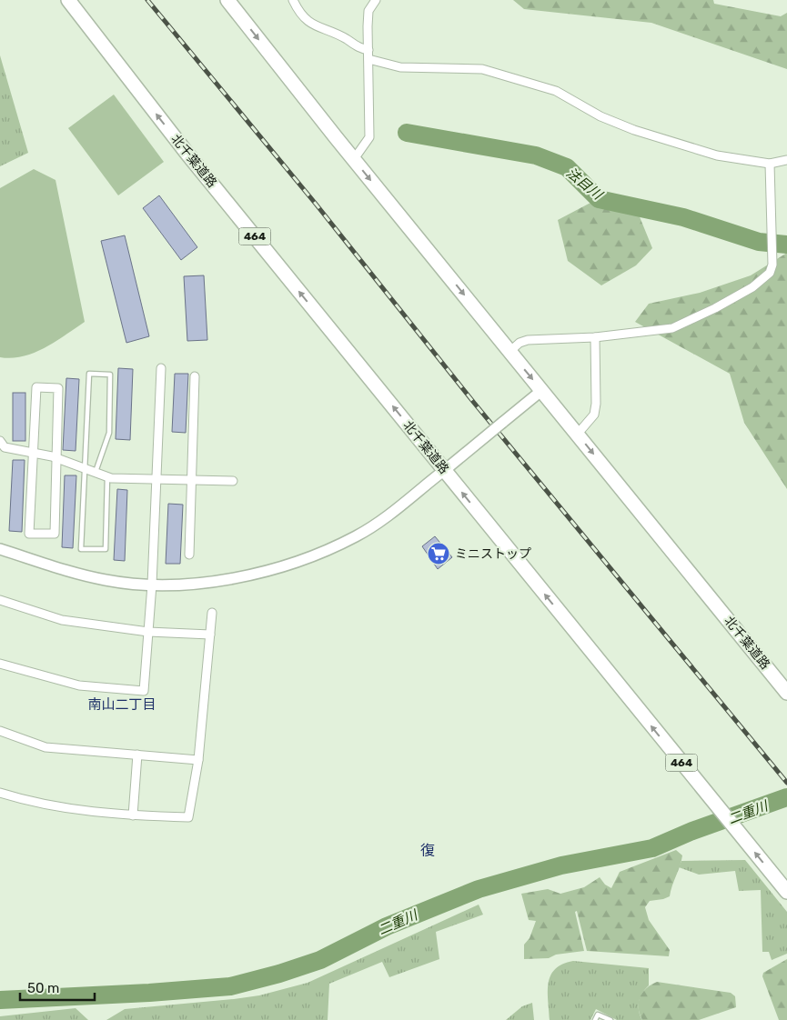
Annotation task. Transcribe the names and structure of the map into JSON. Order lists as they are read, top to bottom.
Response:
{
  "streets": {
    "highway": ["北千葉道路", "464"]
  },
  "districts": ["南山二丁目", "復"],
  "water": ["法目川", "二重川"],
  "places": {
    "supermarket": ["ミニストップ"]
  },
  "scale_bar": "50 m"
}
